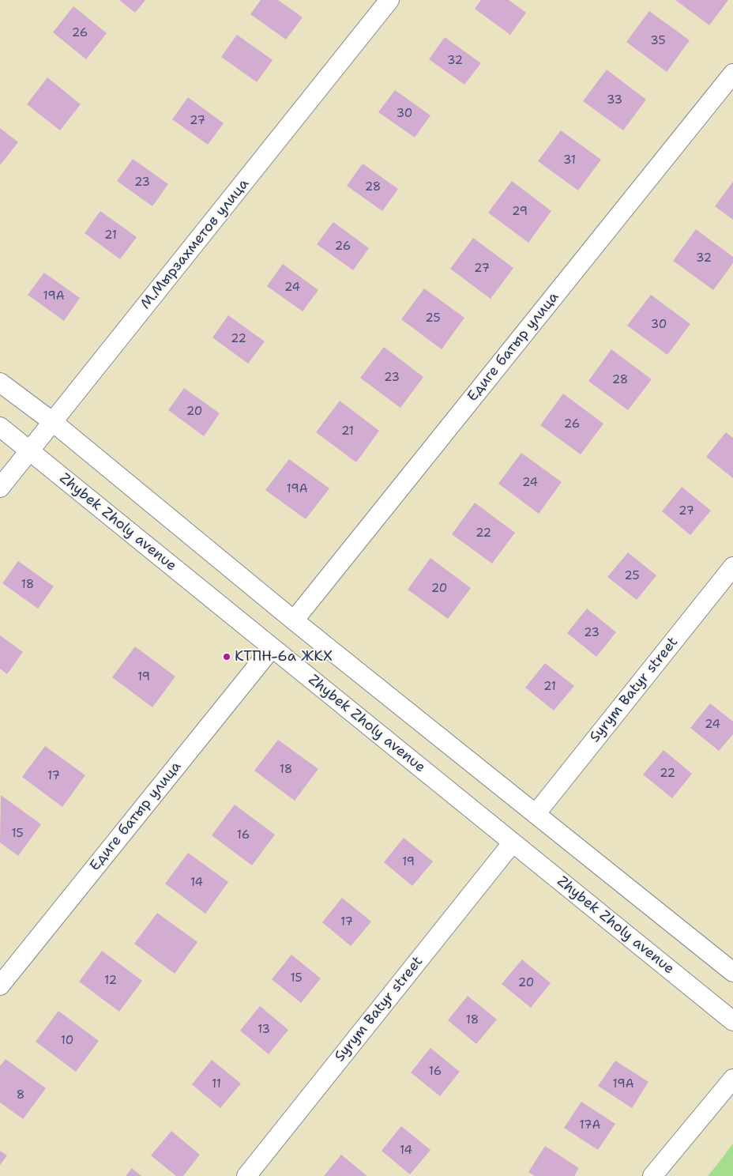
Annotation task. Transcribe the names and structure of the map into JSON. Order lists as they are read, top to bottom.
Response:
{
  "streets": {
    "street": [
      "М.Мырзахметов улица",
      "Едиге батыр улица",
      "Zhybek Zholy avenue",
      "Syrym Batyr street"
    ]
  },
  "crossings": [
    ["М.Мырзахметов улица", "Zhybek Zholy avenue"],
    ["Едиге батыр улица", "Zhybek Zholy avenue"],
    ["Zhybek Zholy avenue", "Syrym Batyr street"]
  ],
  "places": ["КТПН-6а ЖКХ"],
  "house_numbers": [
    "26",
    "35",
    "32",
    "33",
    "30",
    "27",
    "31",
    "23",
    "28",
    "29",
    "21",
    "26",
    "32",
    "27",
    "24",
    "19А",
    "25",
    "30",
    "22",
    "23",
    "28",
    "20",
    "26",
    "21",
    "24",
    "19А",
    "27",
    "22",
    "25",
    "18",
    "20",
    "23",
    "19",
    "21",
    "24",
    "18",
    "22",
    "17",
    "15",
    "16",
    "19",
    "14",
    "17",
    "15",
    "12",
    "20",
    "18",
    "13",
    "10",
    "16",
    "11",
    "19А",
    "8",
    "17А",
    "14"
  ]
}
